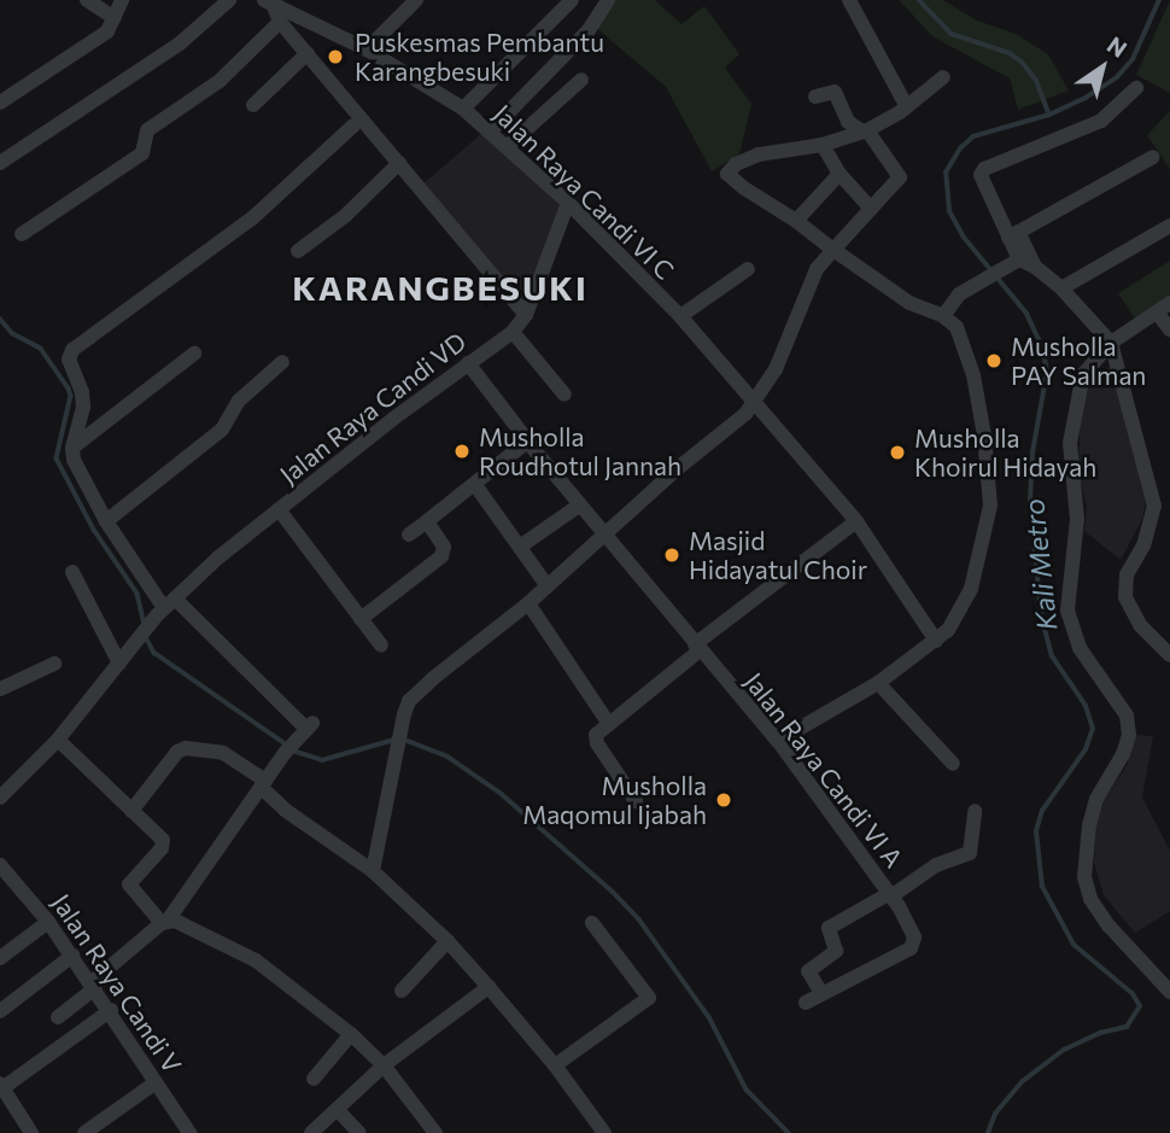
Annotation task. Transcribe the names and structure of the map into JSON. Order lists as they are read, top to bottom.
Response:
{
  "streets": {
    "street": [
      "Jalan Raya Candi VI C",
      "Jalan Raya Candi VD",
      "Jalan Raya Candi VI A",
      "Jalan Raya Candi V"
    ]
  },
  "crossings": [
    ["Jalan Raya Candi VI C", "Jalan Raya Candi VD"],
    ["Jalan Raya Candi VD", "Jalan Raya Candi VI A"]
  ],
  "districts": ["KARANGBESUKI"],
  "water": ["Kali Metro"],
  "places": [
    "Puskesmas Pembantu Karangbesuki",
    "Musholla PAY Salman",
    "Musholla Roudhotul Jannah",
    "Musholla Khoirul Hidayah",
    "Masjid Hidayatul Choir",
    "Musholla Maqomul Ijabah"
  ],
  "north": "top right"
}
